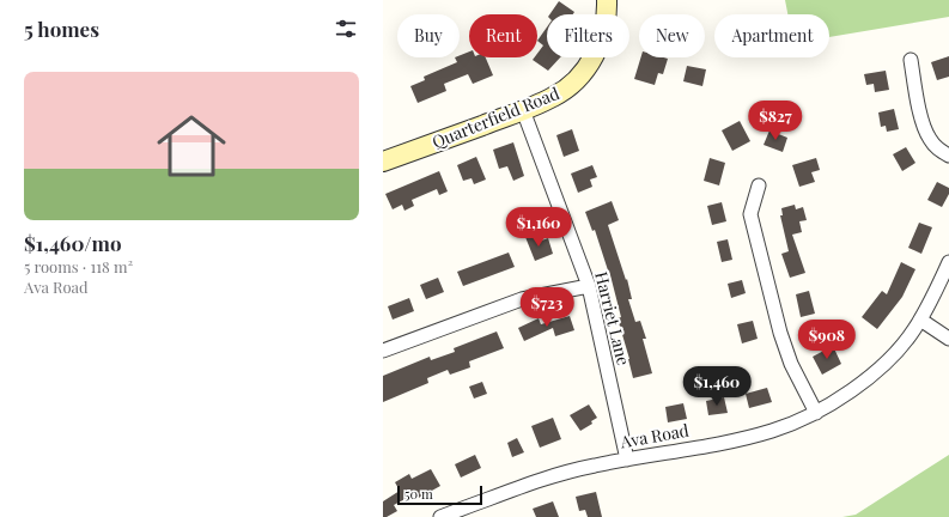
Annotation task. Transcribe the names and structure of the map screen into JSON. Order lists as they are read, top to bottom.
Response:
{
  "streets": {
    "street": ["Quarterfield Road", "Harriet Lane", "Ava Road"]
  },
  "crossings": [
    ["Quarterfield Road", "Harriet Lane"],
    ["Harriet Lane", "Ava Road"]
  ],
  "scale_bar": "50 m",
  "page": {
    "heading": "5 homes",
    "chip": [
      "Buy",
      "Rent",
      "Filters",
      "New",
      "Apartment"
    ],
    "list": [
      {
        "name": "$1,460/mo",
        "note": "5 rooms · 118 m² · Ava Road"
      }
    ],
    "price": [
      "$827",
      "$1,160",
      "$723",
      "$908",
      "$1,460"
    ],
    "scale": "50 m"
  }
}
